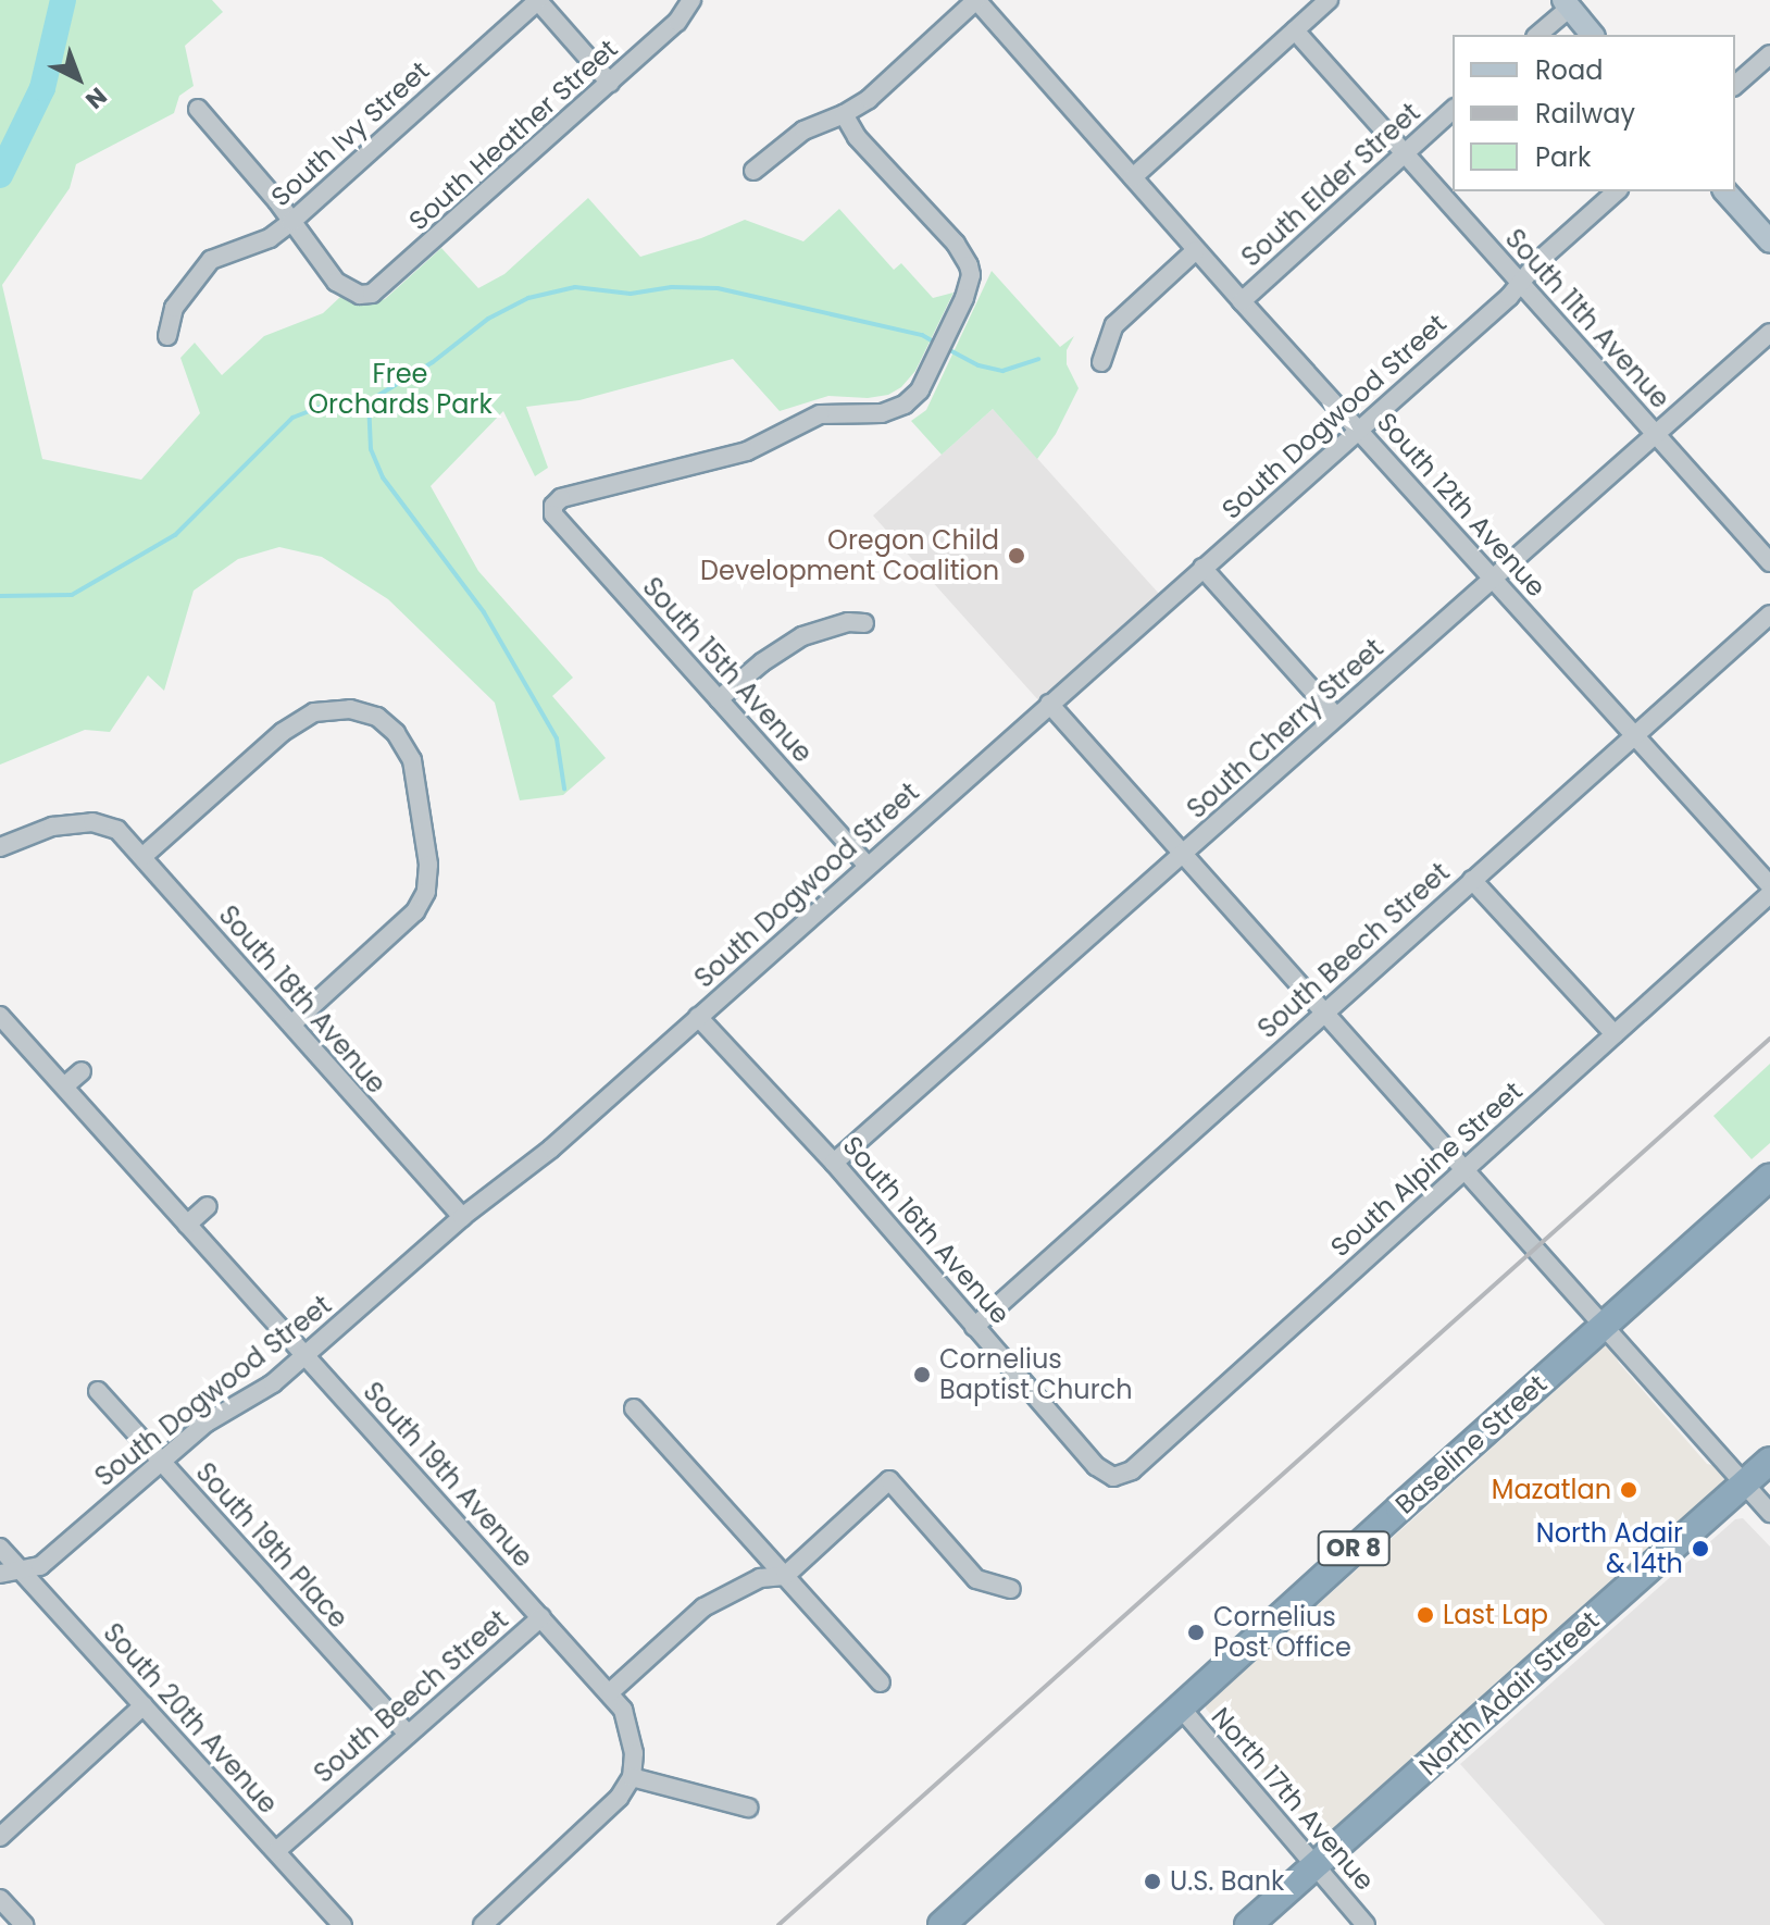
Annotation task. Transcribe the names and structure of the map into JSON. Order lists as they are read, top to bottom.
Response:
{
  "streets": {
    "highway": ["Baseline Street", "OR 8", "North Adair Street"],
    "street": [
      "South Ivy Street",
      "South Heather Street",
      "South Elder Street",
      "South 11th Avenue",
      "South Dogwood Street",
      "South 12th Avenue",
      "South 15th Avenue",
      "South Cherry Street",
      "South Beech Street",
      "South 18th Avenue",
      "South Alpine Street",
      "South 16th Avenue",
      "South 19th Avenue",
      "South 19th Place",
      "South 20th Avenue",
      "North 17th Avenue"
    ]
  },
  "crossings": [
    ["South Ivy Street", "South Heather Street"],
    ["South Elder Street", "South 11th Avenue"],
    ["South Elder Street", "South 12th Avenue"],
    ["South 11th Avenue", "South Dogwood Street"],
    ["South 11th Avenue", "South Cherry Street"],
    ["South Dogwood Street", "South 12th Avenue"],
    ["South Dogwood Street", "South 15th Avenue"],
    ["South Dogwood Street", "South 18th Avenue"],
    ["South Dogwood Street", "South 16th Avenue"],
    ["South Dogwood Street", "South 19th Avenue"],
    ["South Dogwood Street", "South 19th Place"],
    ["South Dogwood Street", "South 20th Avenue"],
    ["South 12th Avenue", "South Cherry Street"],
    ["South 12th Avenue", "South Beech Street"],
    ["South Cherry Street", "South 16th Avenue"],
    ["South Beech Street", "South 16th Avenue"],
    ["South Beech Street", "South 19th Avenue"],
    ["South Beech Street", "South 19th Place"],
    ["South Beech Street", "South 20th Avenue"],
    ["South Alpine Street", "South 16th Avenue"],
    ["Baseline Street", "North 17th Avenue"],
    ["North Adair Street", "North 17th Avenue"]
  ],
  "parks": ["Free Orchards Park"],
  "places": [
    "Oregon Child Development Coalition",
    "Cornelius Baptist Church",
    "Mazatlan",
    "North Adair & 14th",
    "Last Lap",
    "Cornelius Post Office",
    "U.S. Bank"
  ],
  "legend": ["Road", "Railway", "Park"],
  "north": "bottom right"
}
